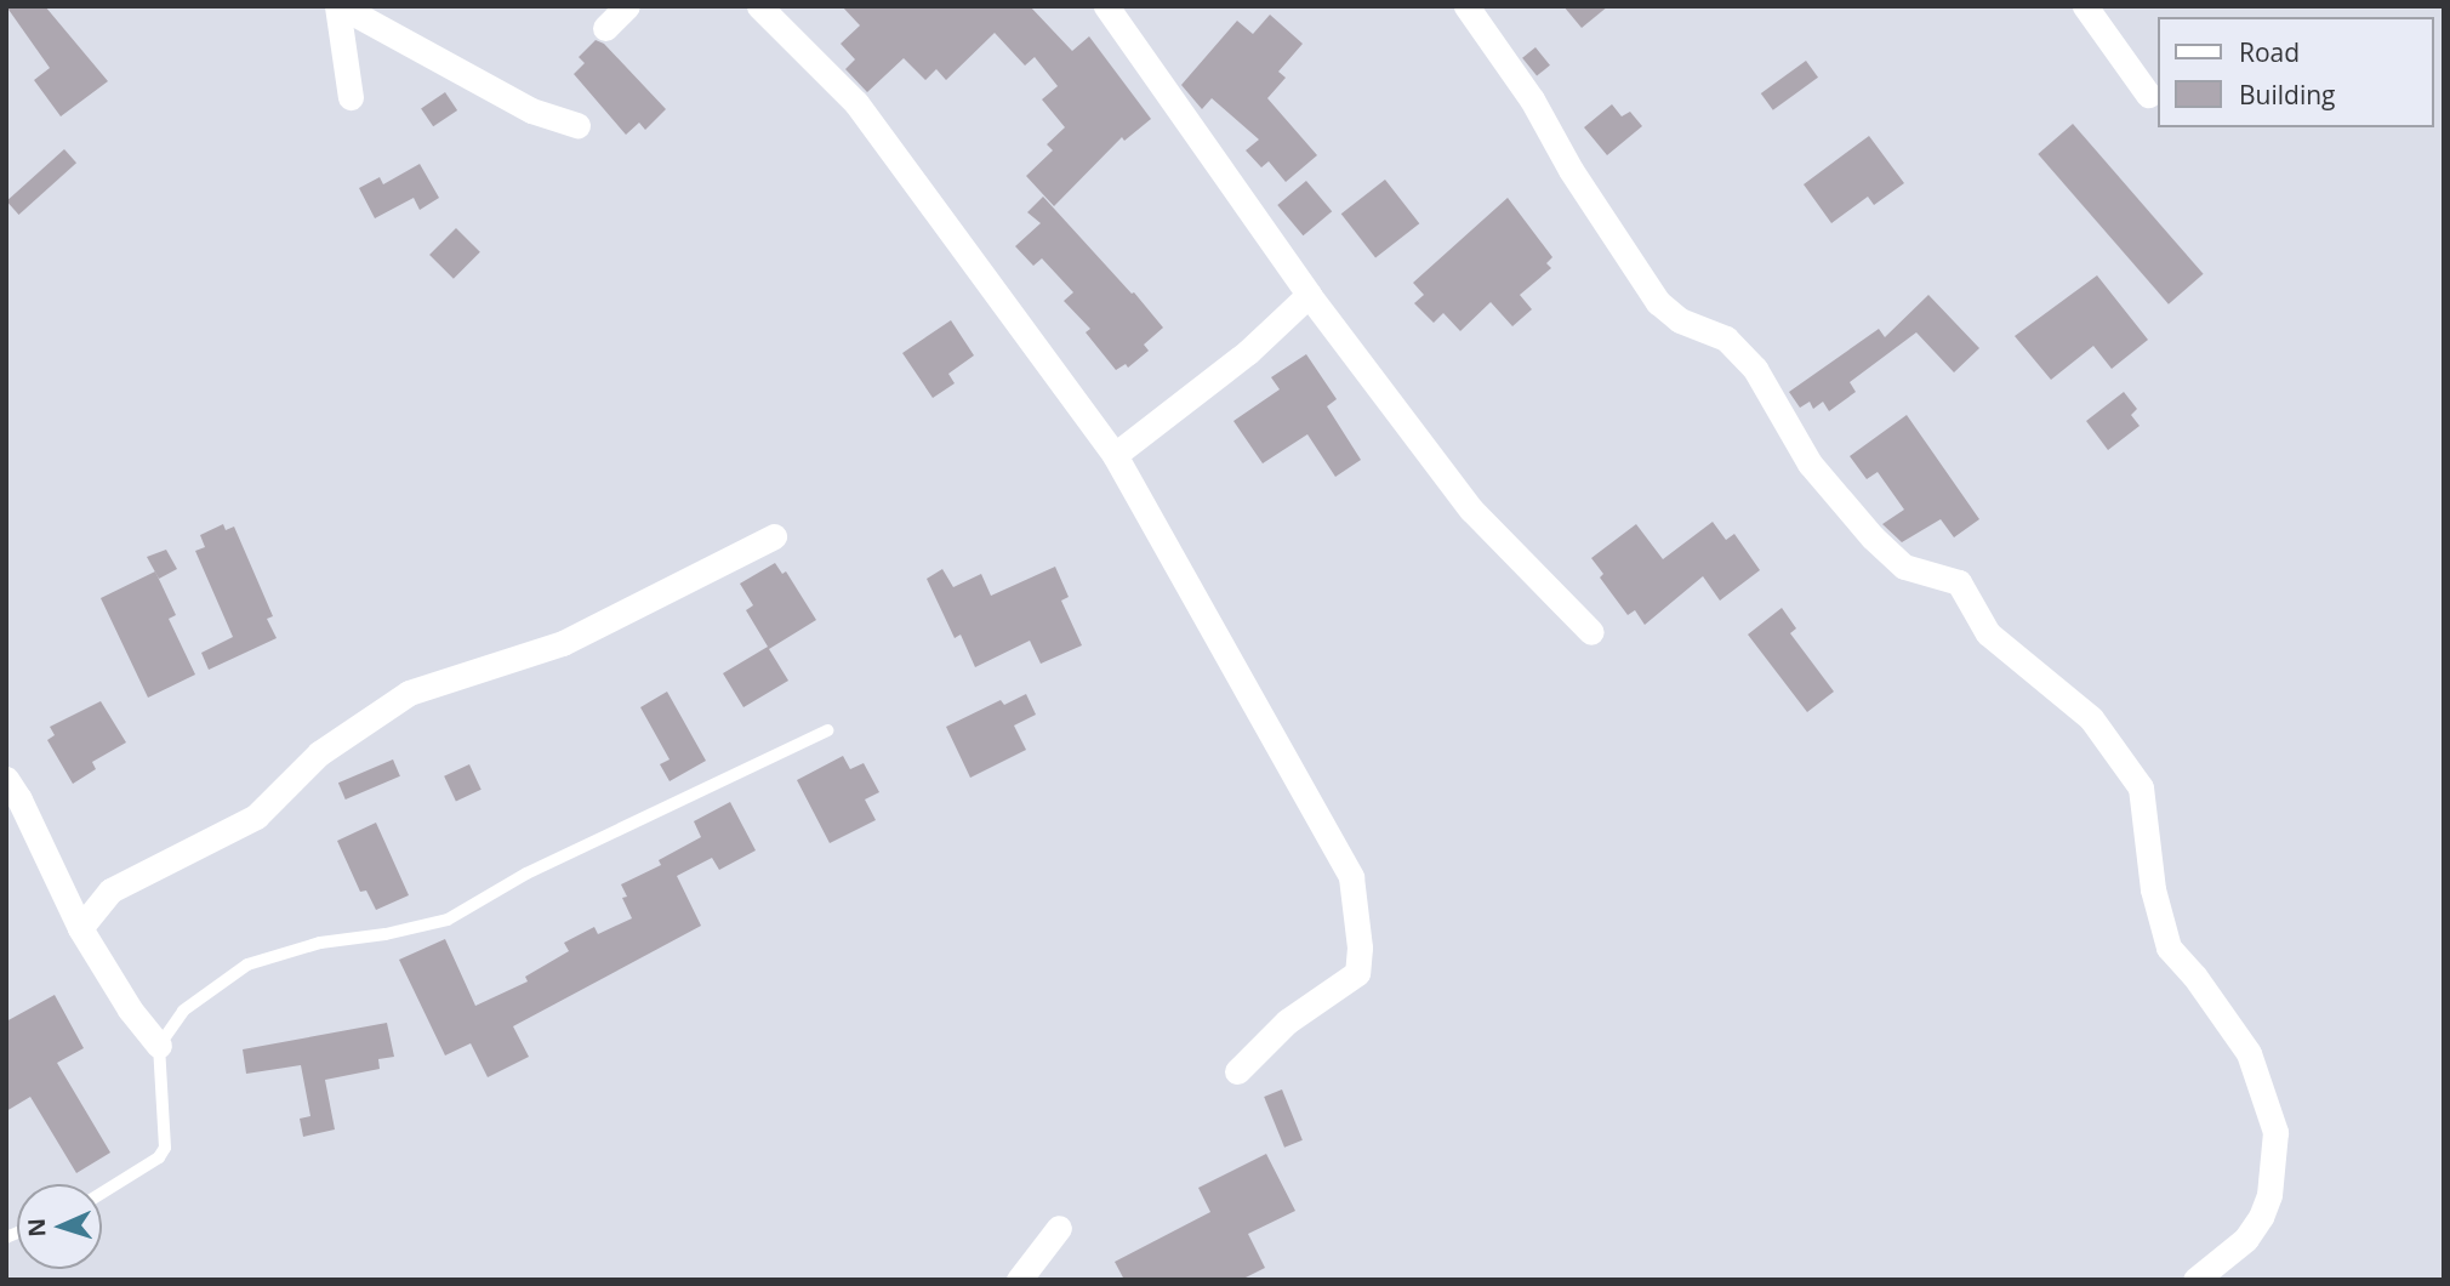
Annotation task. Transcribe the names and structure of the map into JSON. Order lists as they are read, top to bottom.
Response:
{
  "legend": ["Road", "Building"],
  "north": "left"
}
